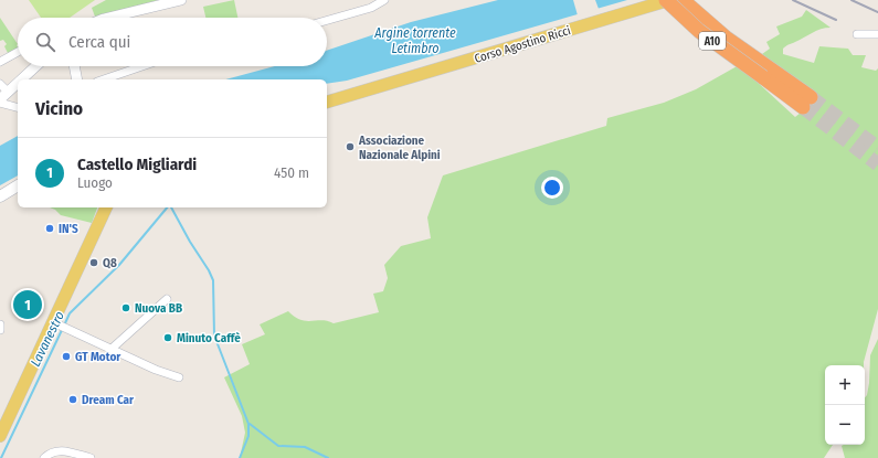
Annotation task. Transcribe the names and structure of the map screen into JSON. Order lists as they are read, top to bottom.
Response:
{
  "streets": {
    "highway": ["A10"],
    "main road": ["Corso Agostino Ricci"]
  },
  "water": ["Argine torrente Letimbro", "Lavanestro"],
  "places": [
    "Associazione Nazionale Alpini",
    "IN'S",
    "Q8",
    "Nuova BB",
    "Minuto Caffè",
    "GT Motor",
    "Dream Car"
  ],
  "page": {
    "search": "Cerca qui",
    "heading": "Vicino",
    "list": [
      {
        "mark": "1",
        "name": "Castello Migliardi",
        "note": "Luogo",
        "value": "450 m"
      }
    ],
    "pins": "1",
    "map_buttons": ["+", "−"]
  }
}
